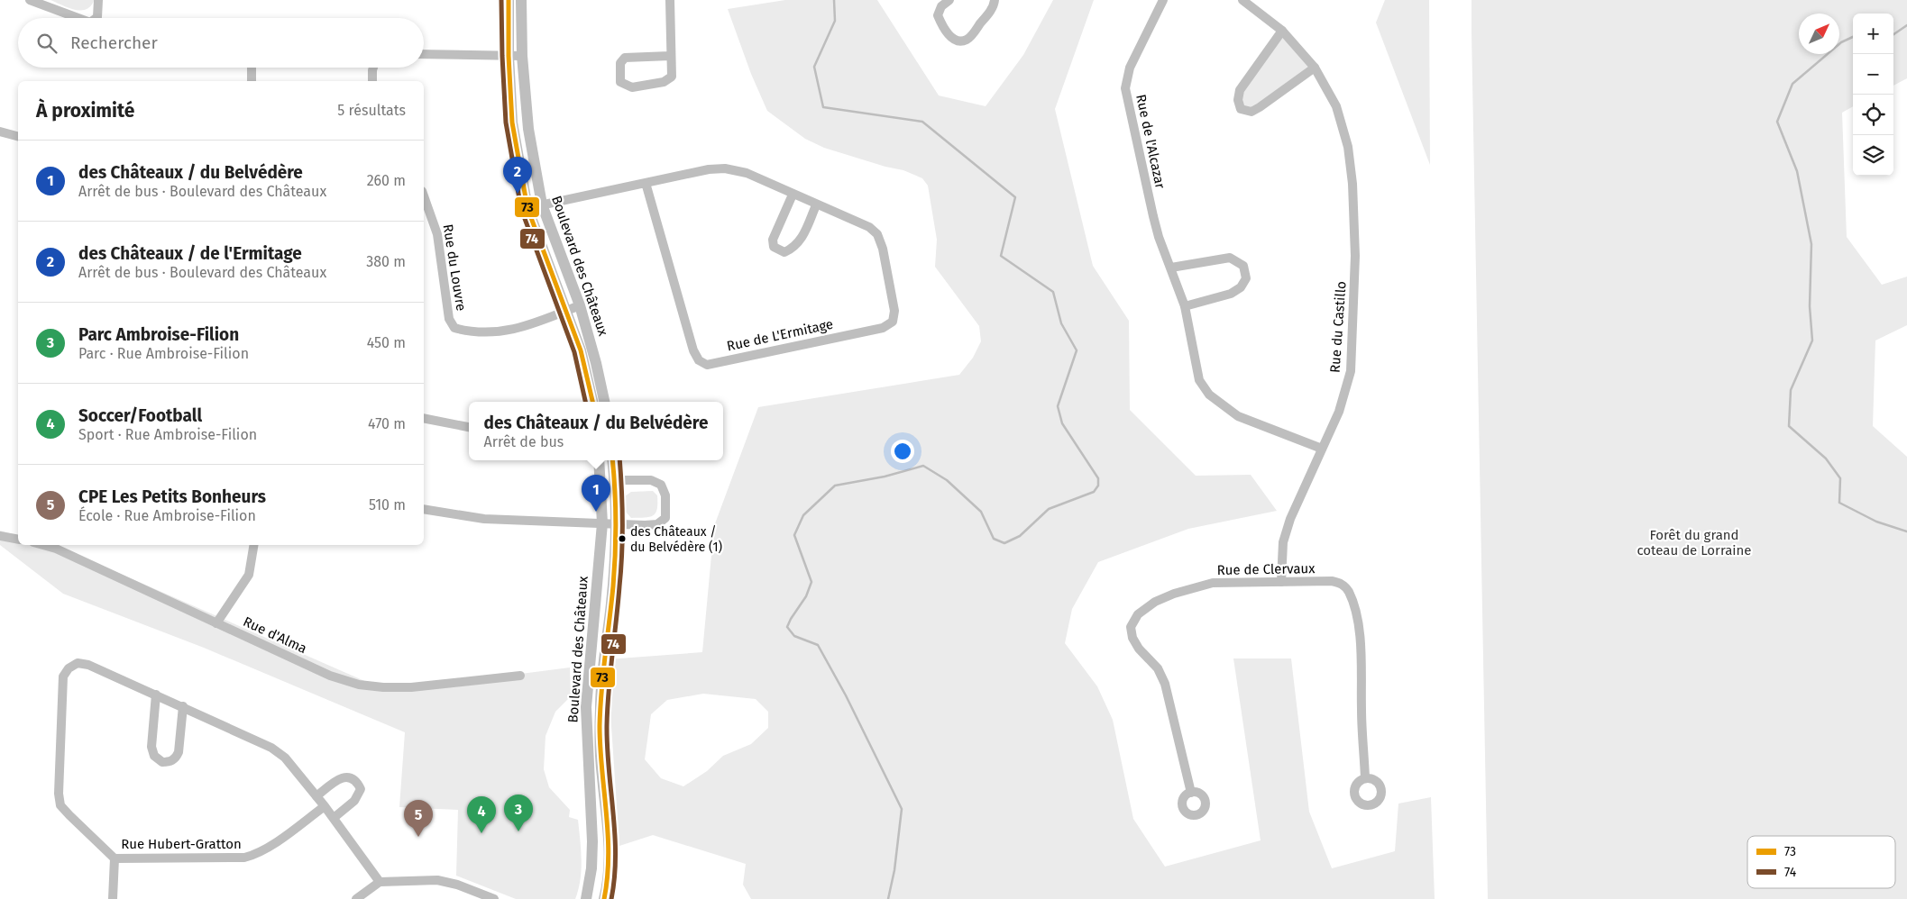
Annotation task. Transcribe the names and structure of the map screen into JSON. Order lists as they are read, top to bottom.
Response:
{
  "streets": {
    "street": [
      "Rue de l'Alcazar",
      "Boulevard des Châteaux",
      "Rue du Louvre",
      "Rue du Castillo",
      "Rue de L'Ermitage",
      "Rue de Clervaux",
      "Rue d'Alma",
      "Rue Hubert-Gratton"
    ]
  },
  "crossings": [
    ["Rue de l'Alcazar", "Rue du Castillo"],
    ["Boulevard des Châteaux", "Rue du Louvre"],
    ["Boulevard des Châteaux", "Rue de L'Ermitage"],
    ["Rue du Castillo", "Rue de Clervaux"]
  ],
  "parks": ["Forêt du grand coteau de Lorraine"],
  "places": ["des Châteaux / du Belvédère (1)"],
  "lines": ["transit line 73", "transit line 74"],
  "legend": ["73", "74"],
  "north": "top right",
  "page": {
    "map_buttons": ["+", "−"],
    "search": "Rechercher",
    "heading": ["À proximité", "5 résultats"],
    "list": [
      {
        "mark": "1",
        "name": "des Châteaux / du Belvédère",
        "note": "Arrêt de bus · Boulevard des Châteaux",
        "value": "260 m"
      },
      {
        "mark": "2",
        "name": "des Châteaux / de l'Ermitage",
        "note": "Arrêt de bus · Boulevard des Châteaux",
        "value": "380 m"
      },
      {
        "mark": "3",
        "name": "Parc Ambroise-Filion",
        "note": "Parc · Rue Ambroise-Filion",
        "value": "450 m"
      },
      {
        "mark": "4",
        "name": "Soccer/Football",
        "note": "Sport · Rue Ambroise-Filion",
        "value": "470 m"
      },
      {
        "mark": "5",
        "name": "CPE Les Petits Bonheurs",
        "note": "École · Rue Ambroise-Filion",
        "value": "510 m"
      }
    ],
    "pins": [
      "2",
      "1",
      "3",
      "4",
      "5"
    ],
    "popup": ["des Châteaux / du Belvédère", "Arrêt de bus"]
  }
}
